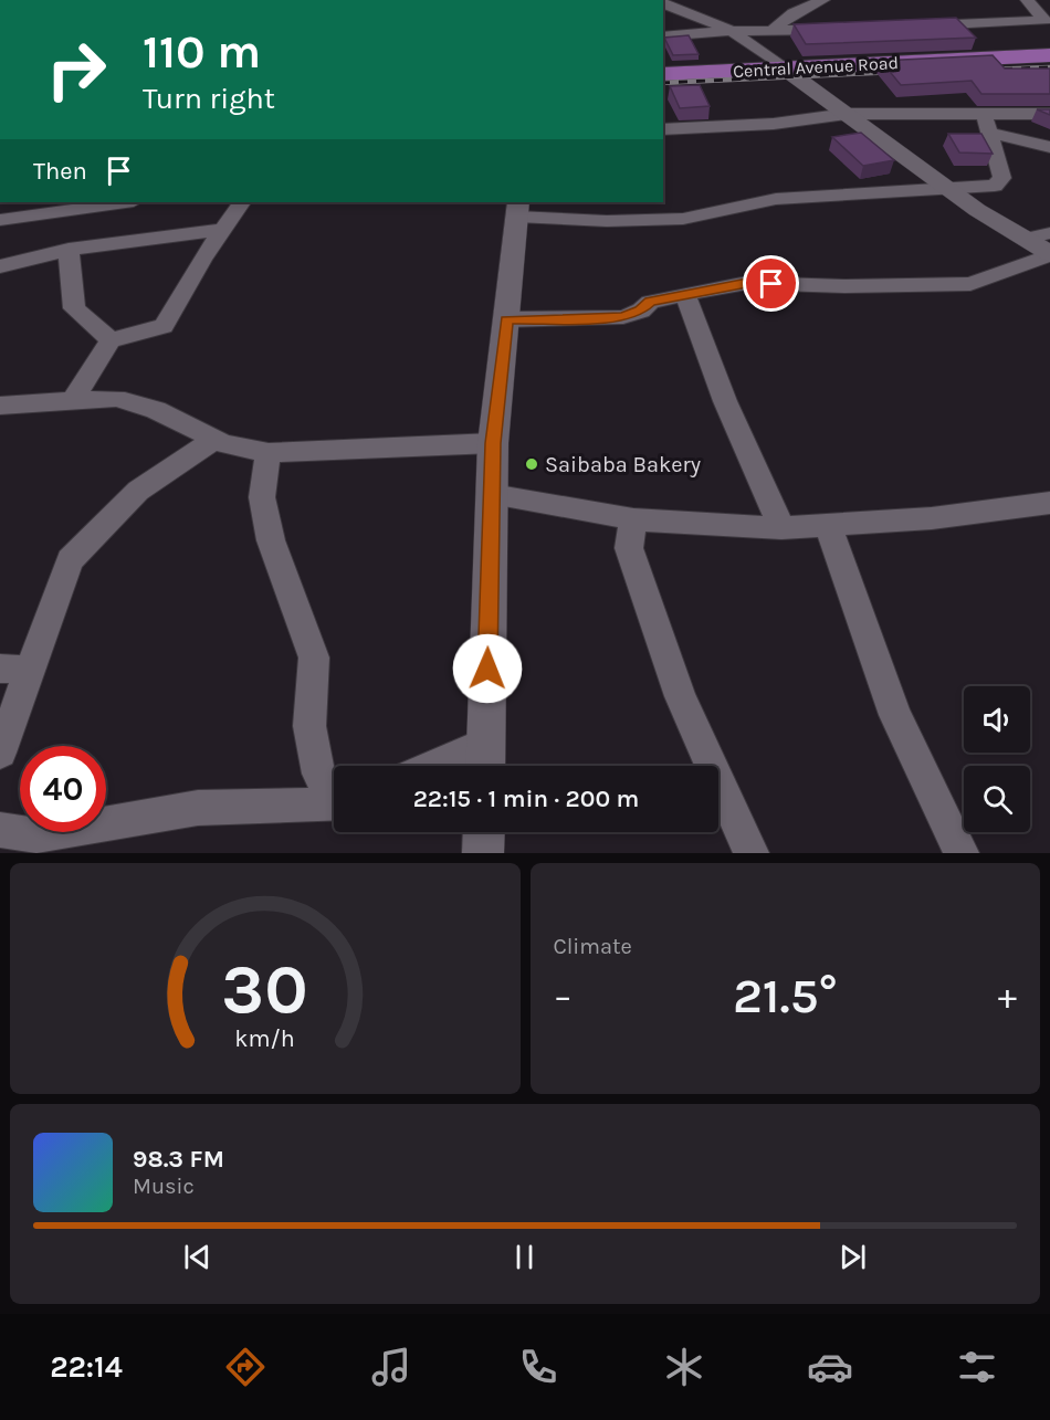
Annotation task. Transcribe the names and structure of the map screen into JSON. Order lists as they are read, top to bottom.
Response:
{
  "streets": {
    "main road": ["Central Avenue Road"]
  },
  "places": ["Saibaba Bakery"],
  "page": {
    "turn": ["110 m", "Turn right"],
    "then": "Then",
    "limit": "40",
    "trip": "22:15 · 1 min · 200 m",
    "tile": "Climate",
    "heat": ["−", "21.5°", "+"],
    "song": ["98.3 FM", "Music"],
    "tabs": "22:14",
    "gauge": ["30", "km/h"]
  }
}
